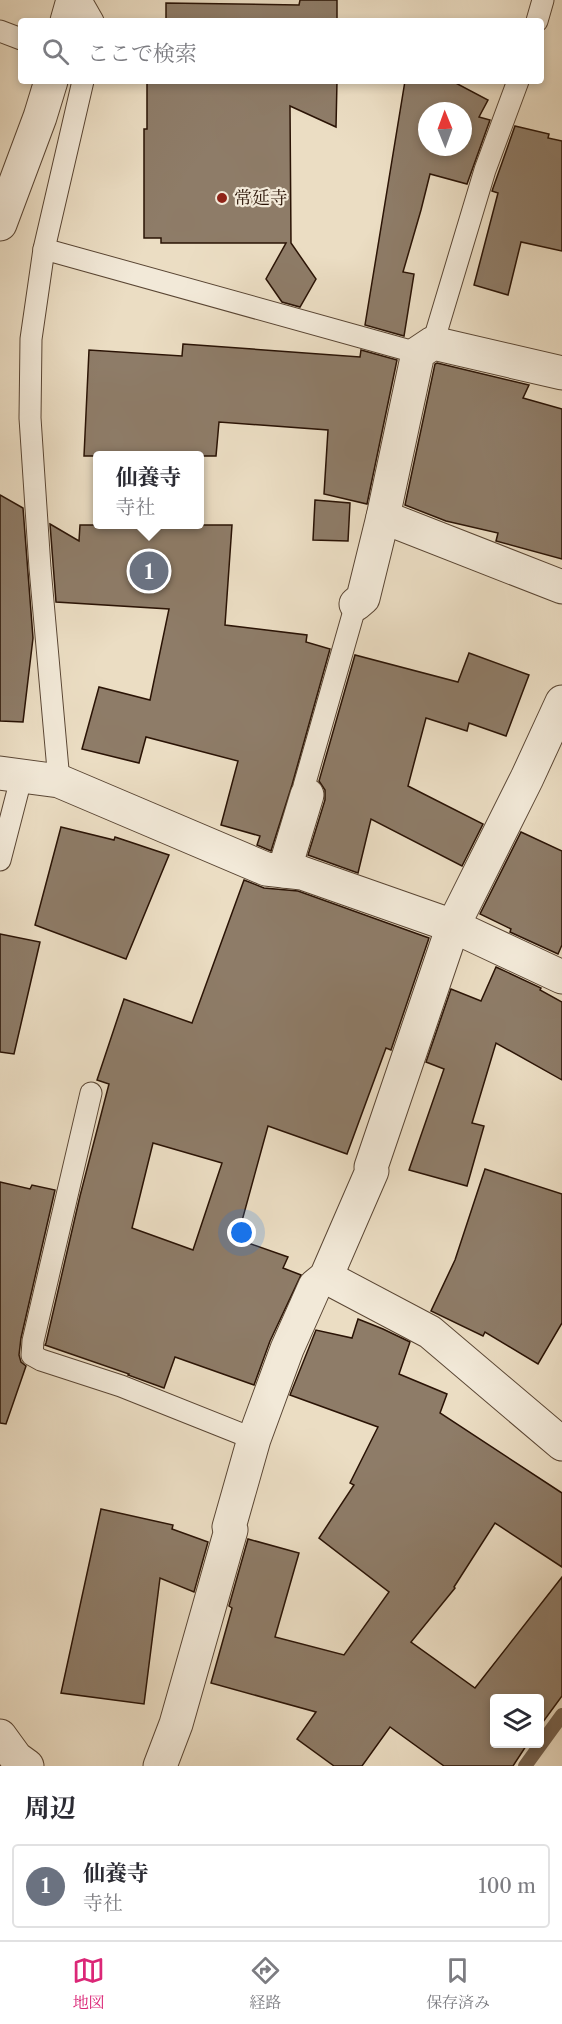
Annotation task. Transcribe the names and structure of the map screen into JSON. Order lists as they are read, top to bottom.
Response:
{
  "places": ["常延寺"],
  "north": "top",
  "page": {
    "search": "ここで検索",
    "popup": ["仙養寺", "寺社"],
    "pins": "1",
    "heading": "周辺",
    "list": [
      {
        "mark": "1",
        "name": "仙養寺",
        "note": "寺社",
        "value": "100 m"
      }
    ],
    "nav": ["地図", "経路", "保存済み"]
  }
}
